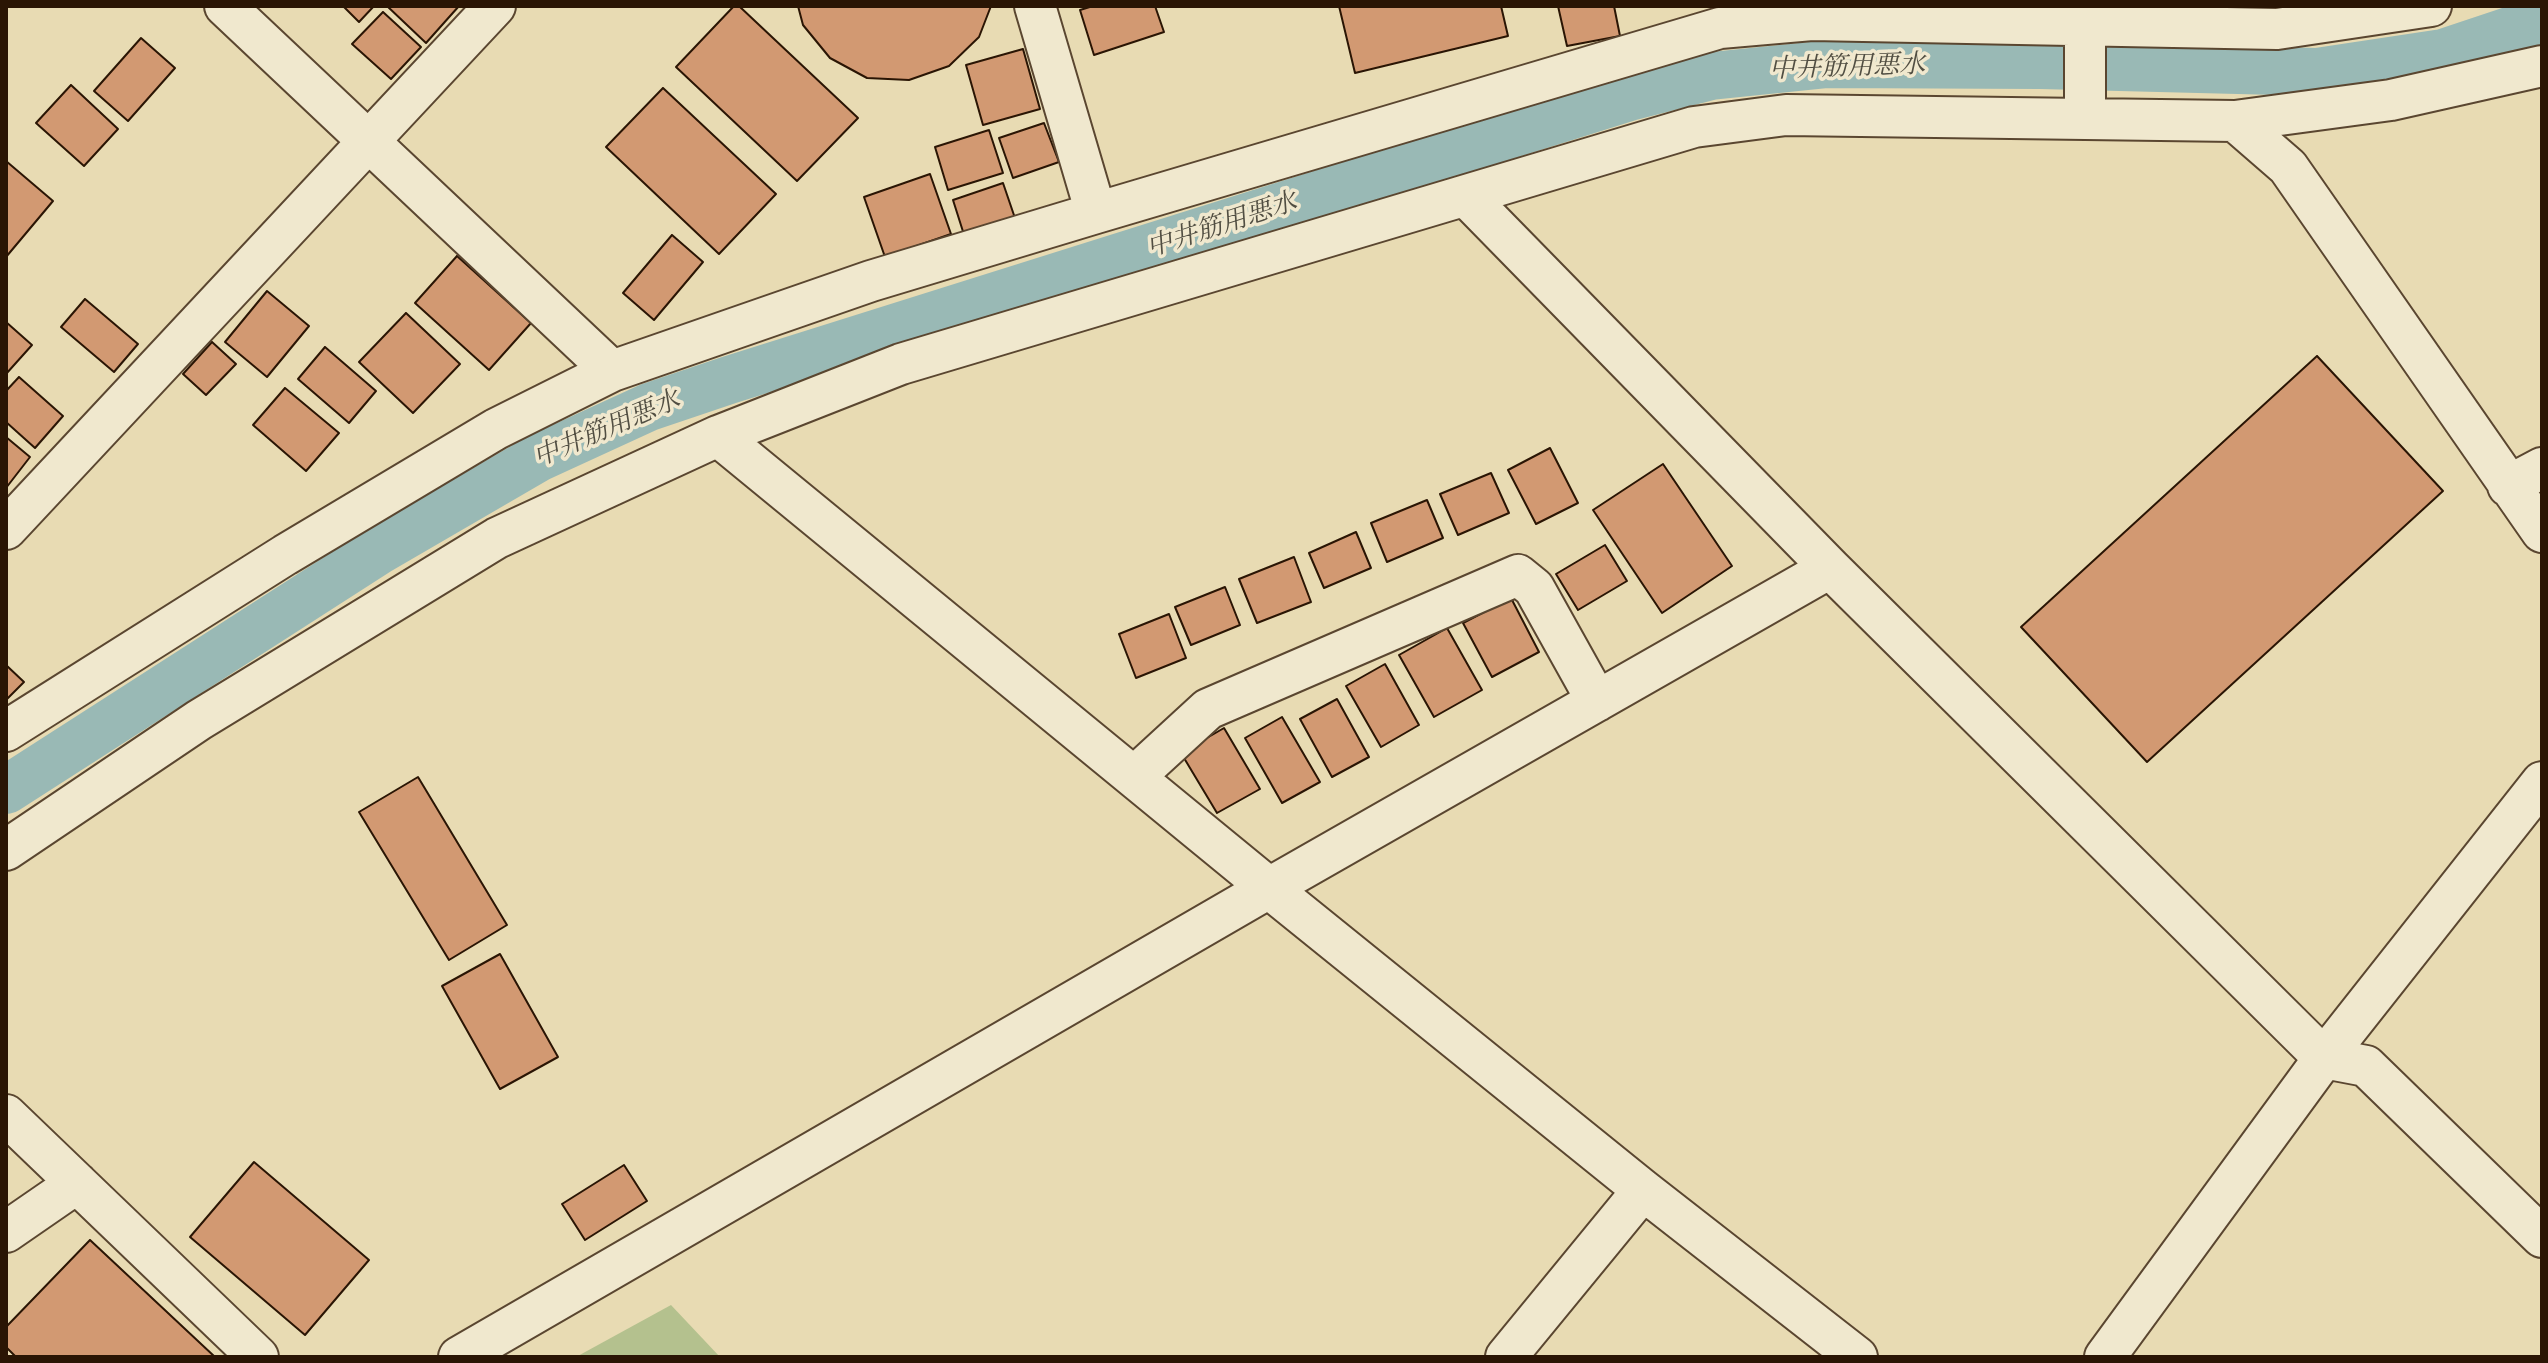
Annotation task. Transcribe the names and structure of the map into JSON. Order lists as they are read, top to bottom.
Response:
{
  "water": ["中井筋用悪水"]
}
